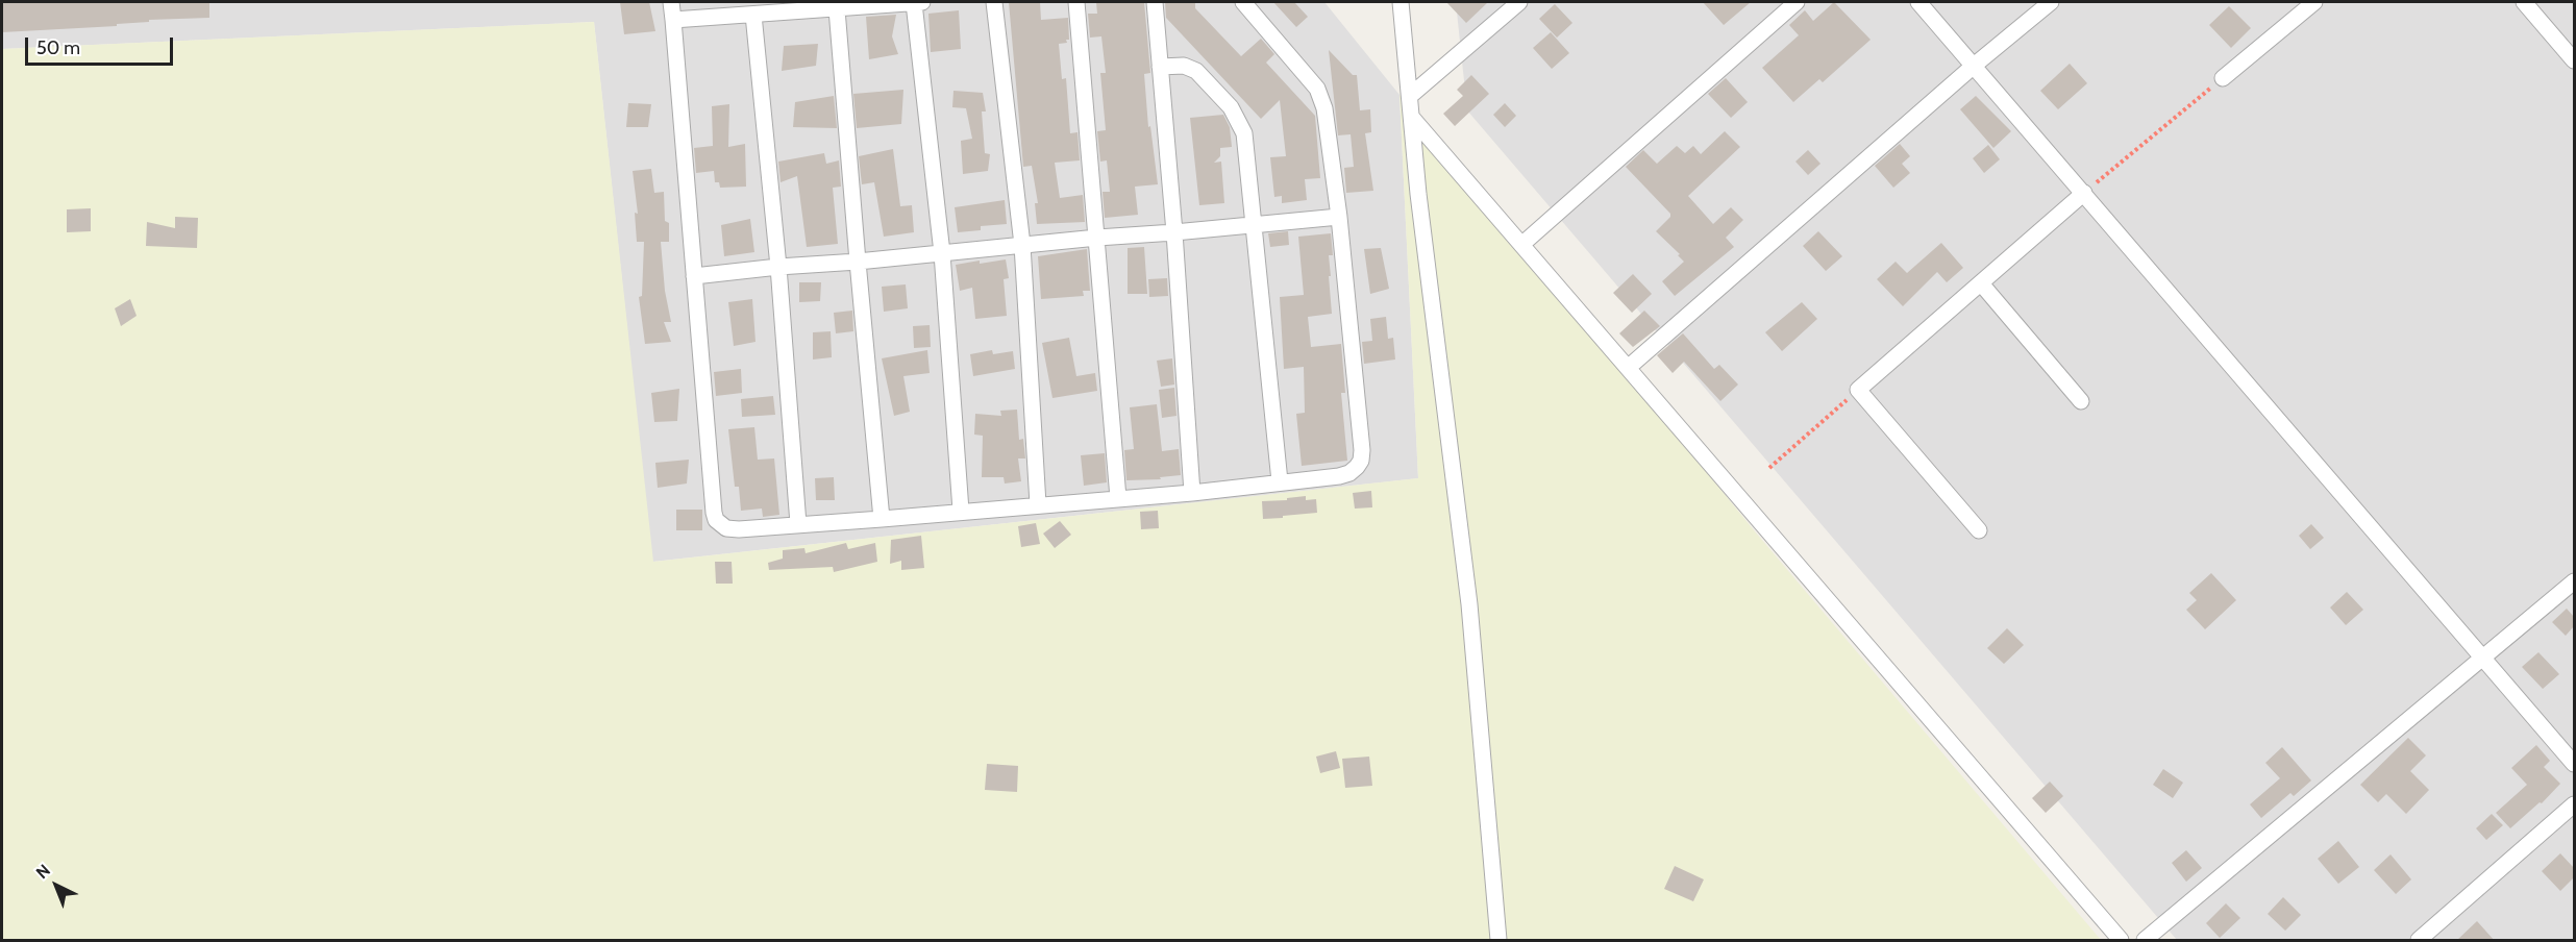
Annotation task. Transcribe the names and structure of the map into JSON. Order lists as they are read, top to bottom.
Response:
{
  "scale_bar": "50 m",
  "north": "top left"
}
